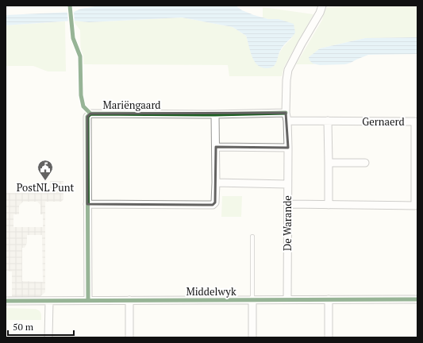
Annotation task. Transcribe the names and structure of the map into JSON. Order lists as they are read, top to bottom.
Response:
{
  "streets": {
    "street": [
      "Mariëngaard",
      "Gernaerd",
      "De Warande",
      "Middelwyk"
    ]
  },
  "crossings": [
    ["Mariëngaard", "De Warande"],
    ["Mariëngaard", "Middelwyk"],
    ["Gernaerd", "De Warande"],
    ["De Warande", "Middelwyk"]
  ],
  "places": {
    "public building": ["PostNL Punt"]
  },
  "scale_bar": "50 m"
}
